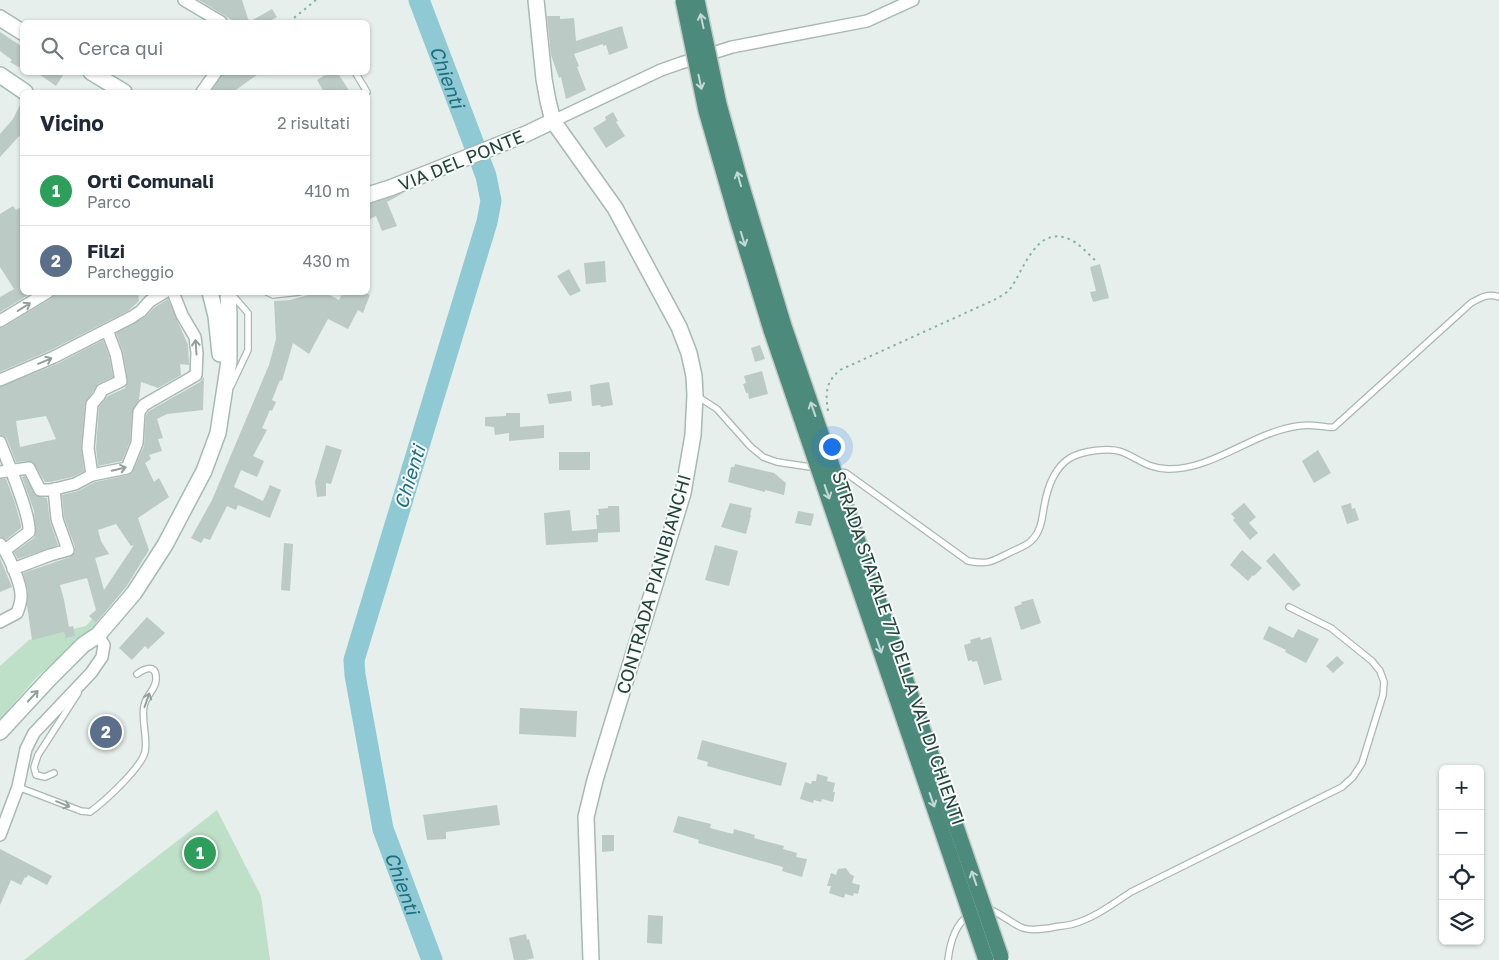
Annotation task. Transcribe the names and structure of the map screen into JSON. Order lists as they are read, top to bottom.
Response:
{
  "streets": {
    "highway": ["STRADA STATALE 77 DELLA VAL DI CHIENTI"],
    "street": ["VIA DEL PONTE", "CONTRADA PIANIBIANCHI"]
  },
  "crossings": [
    ["VIA DEL PONTE", "CONTRADA PIANIBIANCHI"]
  ],
  "water": ["Chienti"],
  "page": {
    "search": "Cerca qui",
    "heading": ["Vicino", "2 risultati"],
    "list": [
      {
        "mark": "1",
        "name": "Orti Comunali",
        "note": "Parco",
        "value": "410 m"
      },
      {
        "mark": "2",
        "name": "Filzi",
        "note": "Parcheggio",
        "value": "430 m"
      }
    ],
    "pins": ["2", "1"],
    "map_buttons": ["+", "−"]
  }
}
